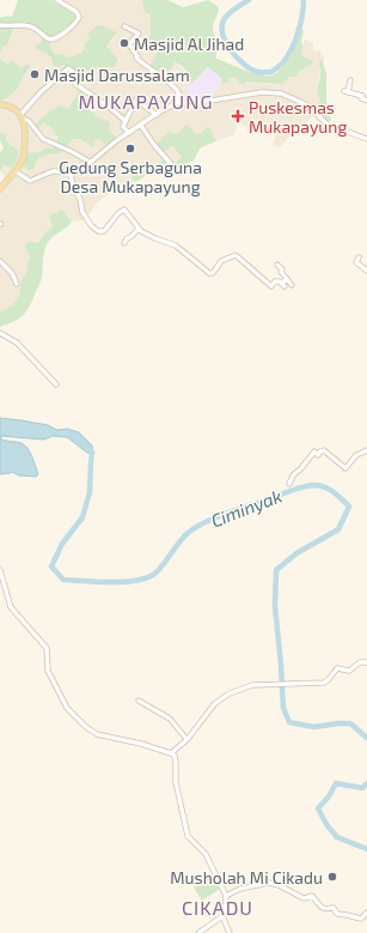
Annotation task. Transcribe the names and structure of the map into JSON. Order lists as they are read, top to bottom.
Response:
{
  "districts": ["MUKAPAYUNG", "CIKADU"],
  "water": ["Ciminyak"],
  "places": {
    "other": [
      "Masjid Al Jihad",
      "Masjid Darussalam",
      "Gedung Serbaguna Desa Mukapayung",
      "Musholah Mi Cikadu"
    ],
    "health": ["Puskesmas Mukapayung"]
  }
}
